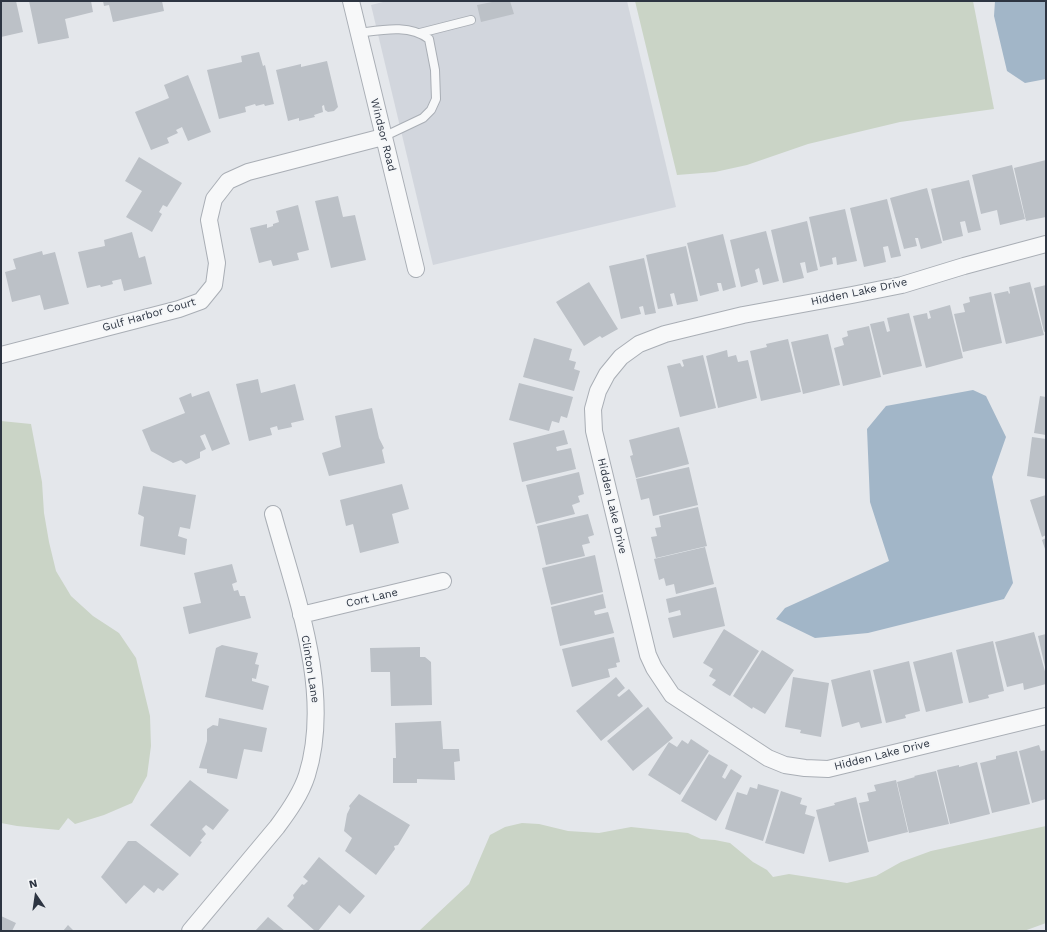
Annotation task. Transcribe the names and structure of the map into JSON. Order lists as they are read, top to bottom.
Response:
{
  "streets": {
    "street": [
      "Windsor Road",
      "Hidden Lake Drive",
      "Gulf Harbor Court",
      "Cort Lane",
      "Clinton Lane"
    ]
  },
  "crossings": [
    ["Windsor Road", "Gulf Harbor Court"],
    ["Cort Lane", "Clinton Lane"]
  ],
  "north": "top"
}
